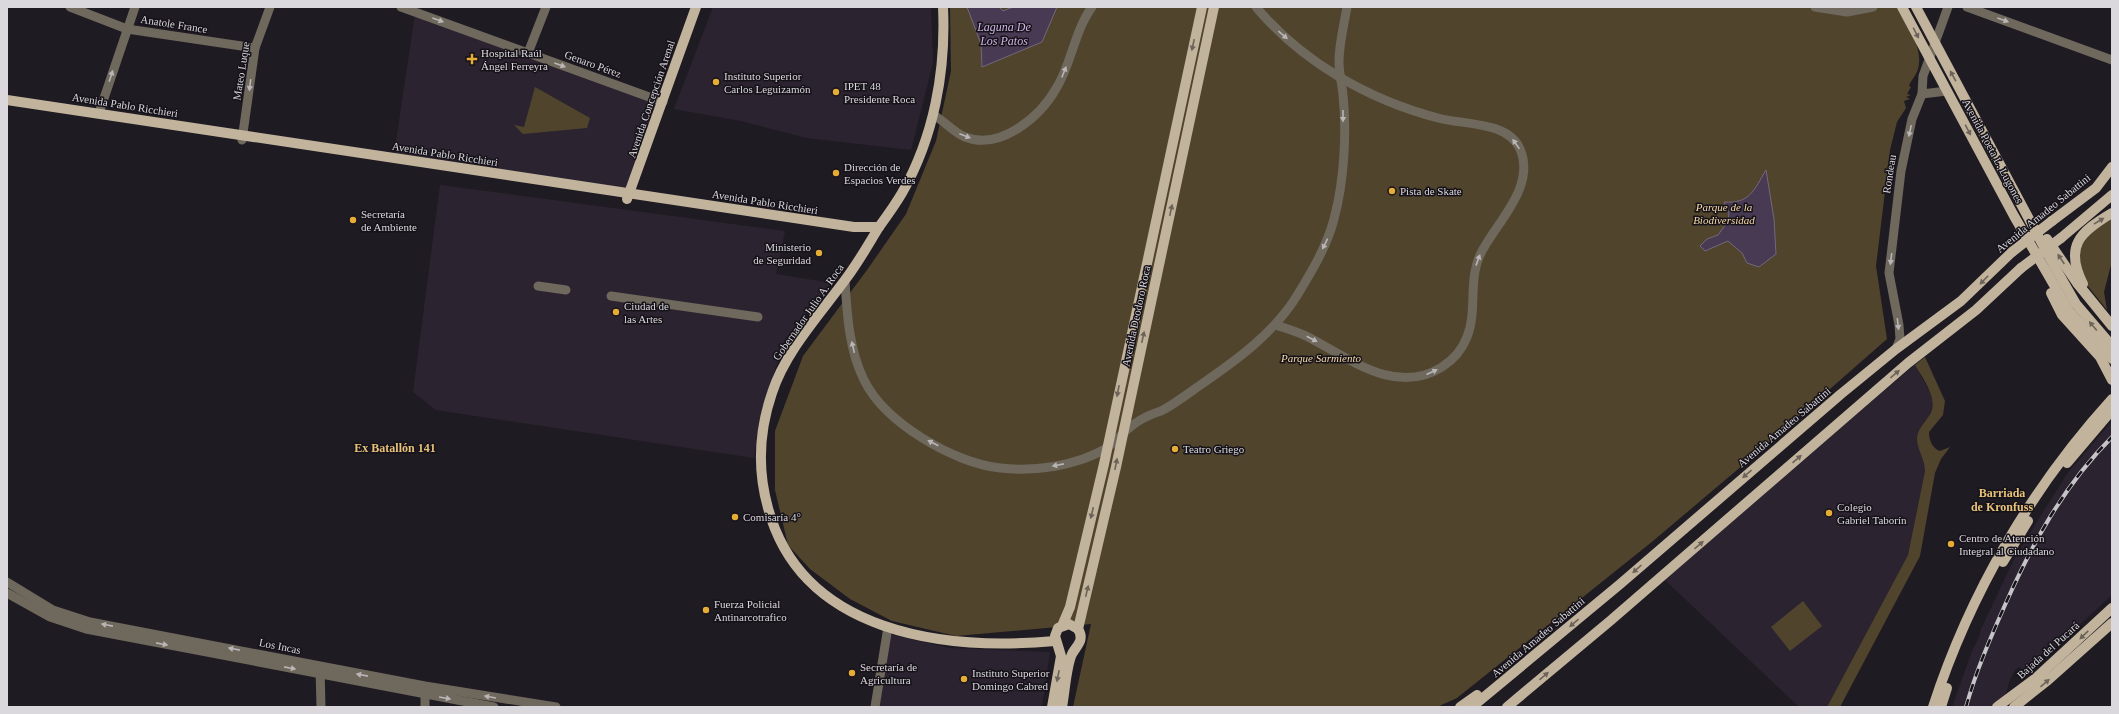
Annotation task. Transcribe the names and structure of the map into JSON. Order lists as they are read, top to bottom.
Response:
{
  "streets": {
    "main road": [
      "Avenida Concepción Arenal",
      "Avenida Pablo Ricchieri",
      "Avenida Poeta L. Lugones",
      "Avenida Amadeo Sabattini",
      "Gobernador Julio A. Roca",
      "Avenida Deodoro Roca",
      "Bajada del Pucará"
    ],
    "street": [
      "Anatole France",
      "Genaro Pérez",
      "Mateo Luque",
      "Rondeau",
      "Los Incas"
    ]
  },
  "crossings": [
    ["Anatole France", "Mateo Luque"],
    ["Genaro Pérez", "Avenida Concepción Arenal"],
    ["Mateo Luque", "Avenida Pablo Ricchieri"],
    ["Avenida Concepción Arenal", "Avenida Pablo Ricchieri"],
    ["Avenida Pablo Ricchieri", "Gobernador Julio A. Roca"],
    ["Avenida Poeta L. Lugones", "Rondeau"],
    ["Rondeau", "Avenida Amadeo Sabattini"],
    ["Gobernador Julio A. Roca", "Avenida Deodoro Roca"]
  ],
  "one_way": ["Genaro Pérez", "Mateo Luque", "Rondeau"],
  "districts": ["Ex Batallón 141", "Barriada de Kronfuss"],
  "water": ["Laguna De Los Patos"],
  "parks": ["Parque de la Biodiversidad", "Parque Sarmiento"],
  "places": {
    "health": ["Hospital Raúl Ángel Ferreyra"],
    "other": [
      "Instituto Superior Carlos Leguizamón",
      "IPET 48 Presidente Roca",
      "Dirección de Espacios Verdes",
      "Pista de Skate",
      "Secretaría de Ambiente",
      "Ministerio de Seguridad",
      "Ciudad de las Artes",
      "Teatro Griego",
      "Colegio Gabriel Taborín",
      "Comisaría 4°",
      "Centro de Atención Integral al Ciudadano",
      "Fuerza Policial Antinarcotrafico",
      "Secretaría de Agricultura",
      "Instituto Superior Domingo Cabred"
    ]
  }
}
